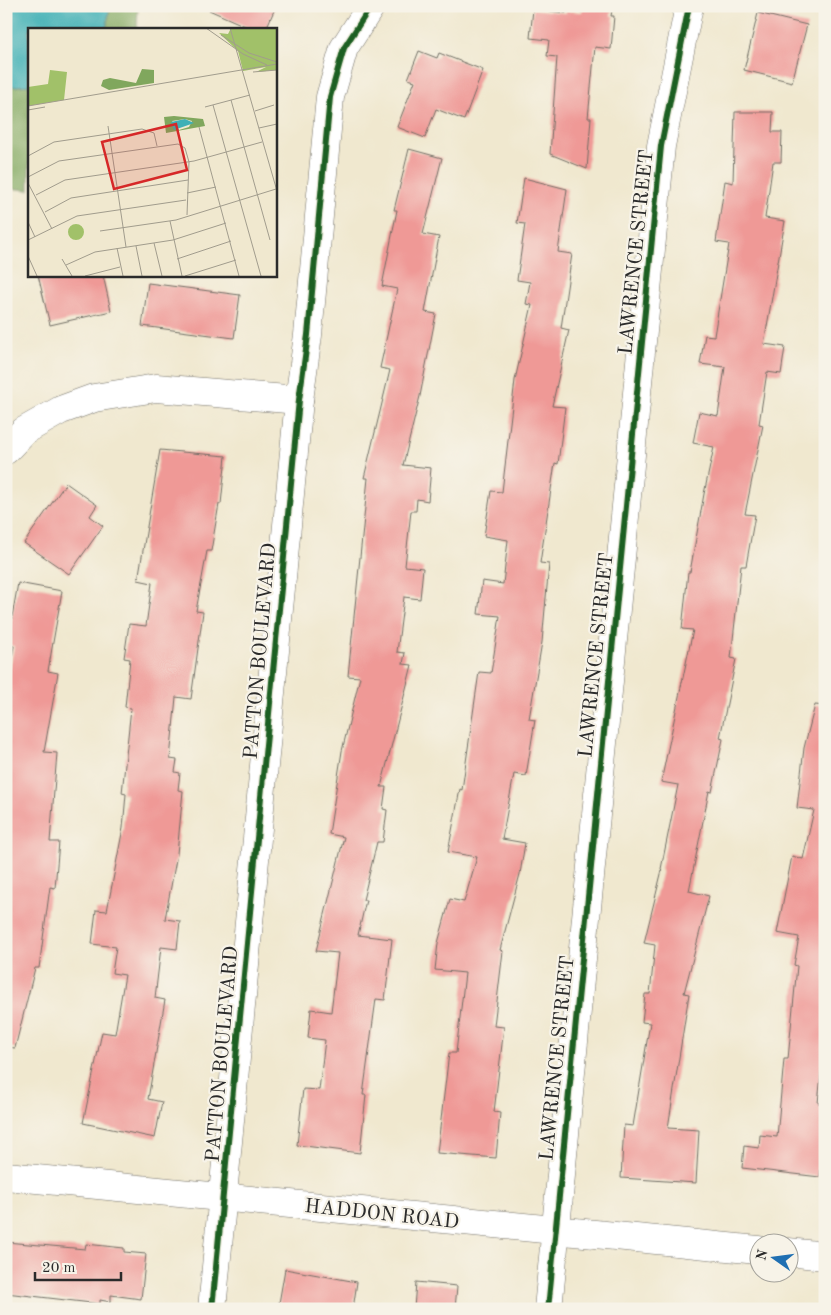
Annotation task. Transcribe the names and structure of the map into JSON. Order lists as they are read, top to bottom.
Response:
{
  "streets": {
    "street": ["LAWRENCE STREET", "PATTON BOULEVARD", "HADDON ROAD"]
  },
  "crossings": [
    ["LAWRENCE STREET", "HADDON ROAD"],
    ["PATTON BOULEVARD", "HADDON ROAD"]
  ],
  "scale_bar": "20 m",
  "north": "left"
}
